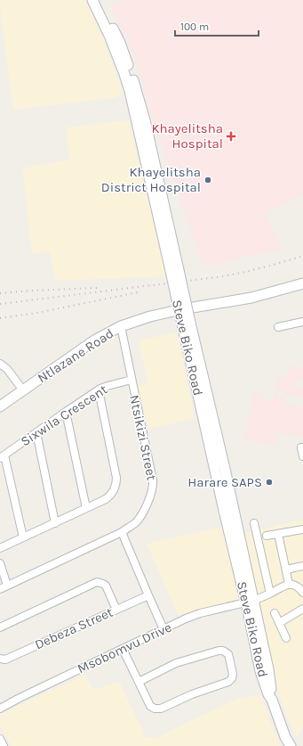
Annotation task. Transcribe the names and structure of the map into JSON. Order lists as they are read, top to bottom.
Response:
{
  "streets": {
    "street": [
      "Steve Biko Road",
      "Ntlazane Road",
      "Sixwila Crescent",
      "Ntsikizi Street",
      "Debeza Street",
      "Msobomvu Drive"
    ]
  },
  "crossings": [
    ["Steve Biko Road", "Msobomvu Drive"],
    ["Ntlazane Road", "Ntsikizi Street"],
    ["Sixwila Crescent", "Ntsikizi Street"]
  ],
  "places": {
    "health": ["Khayelitsha Hospital"],
    "other": ["Khayelitsha District Hospital", "Harare SAPS"]
  },
  "scale_bar": "100 m"
}
